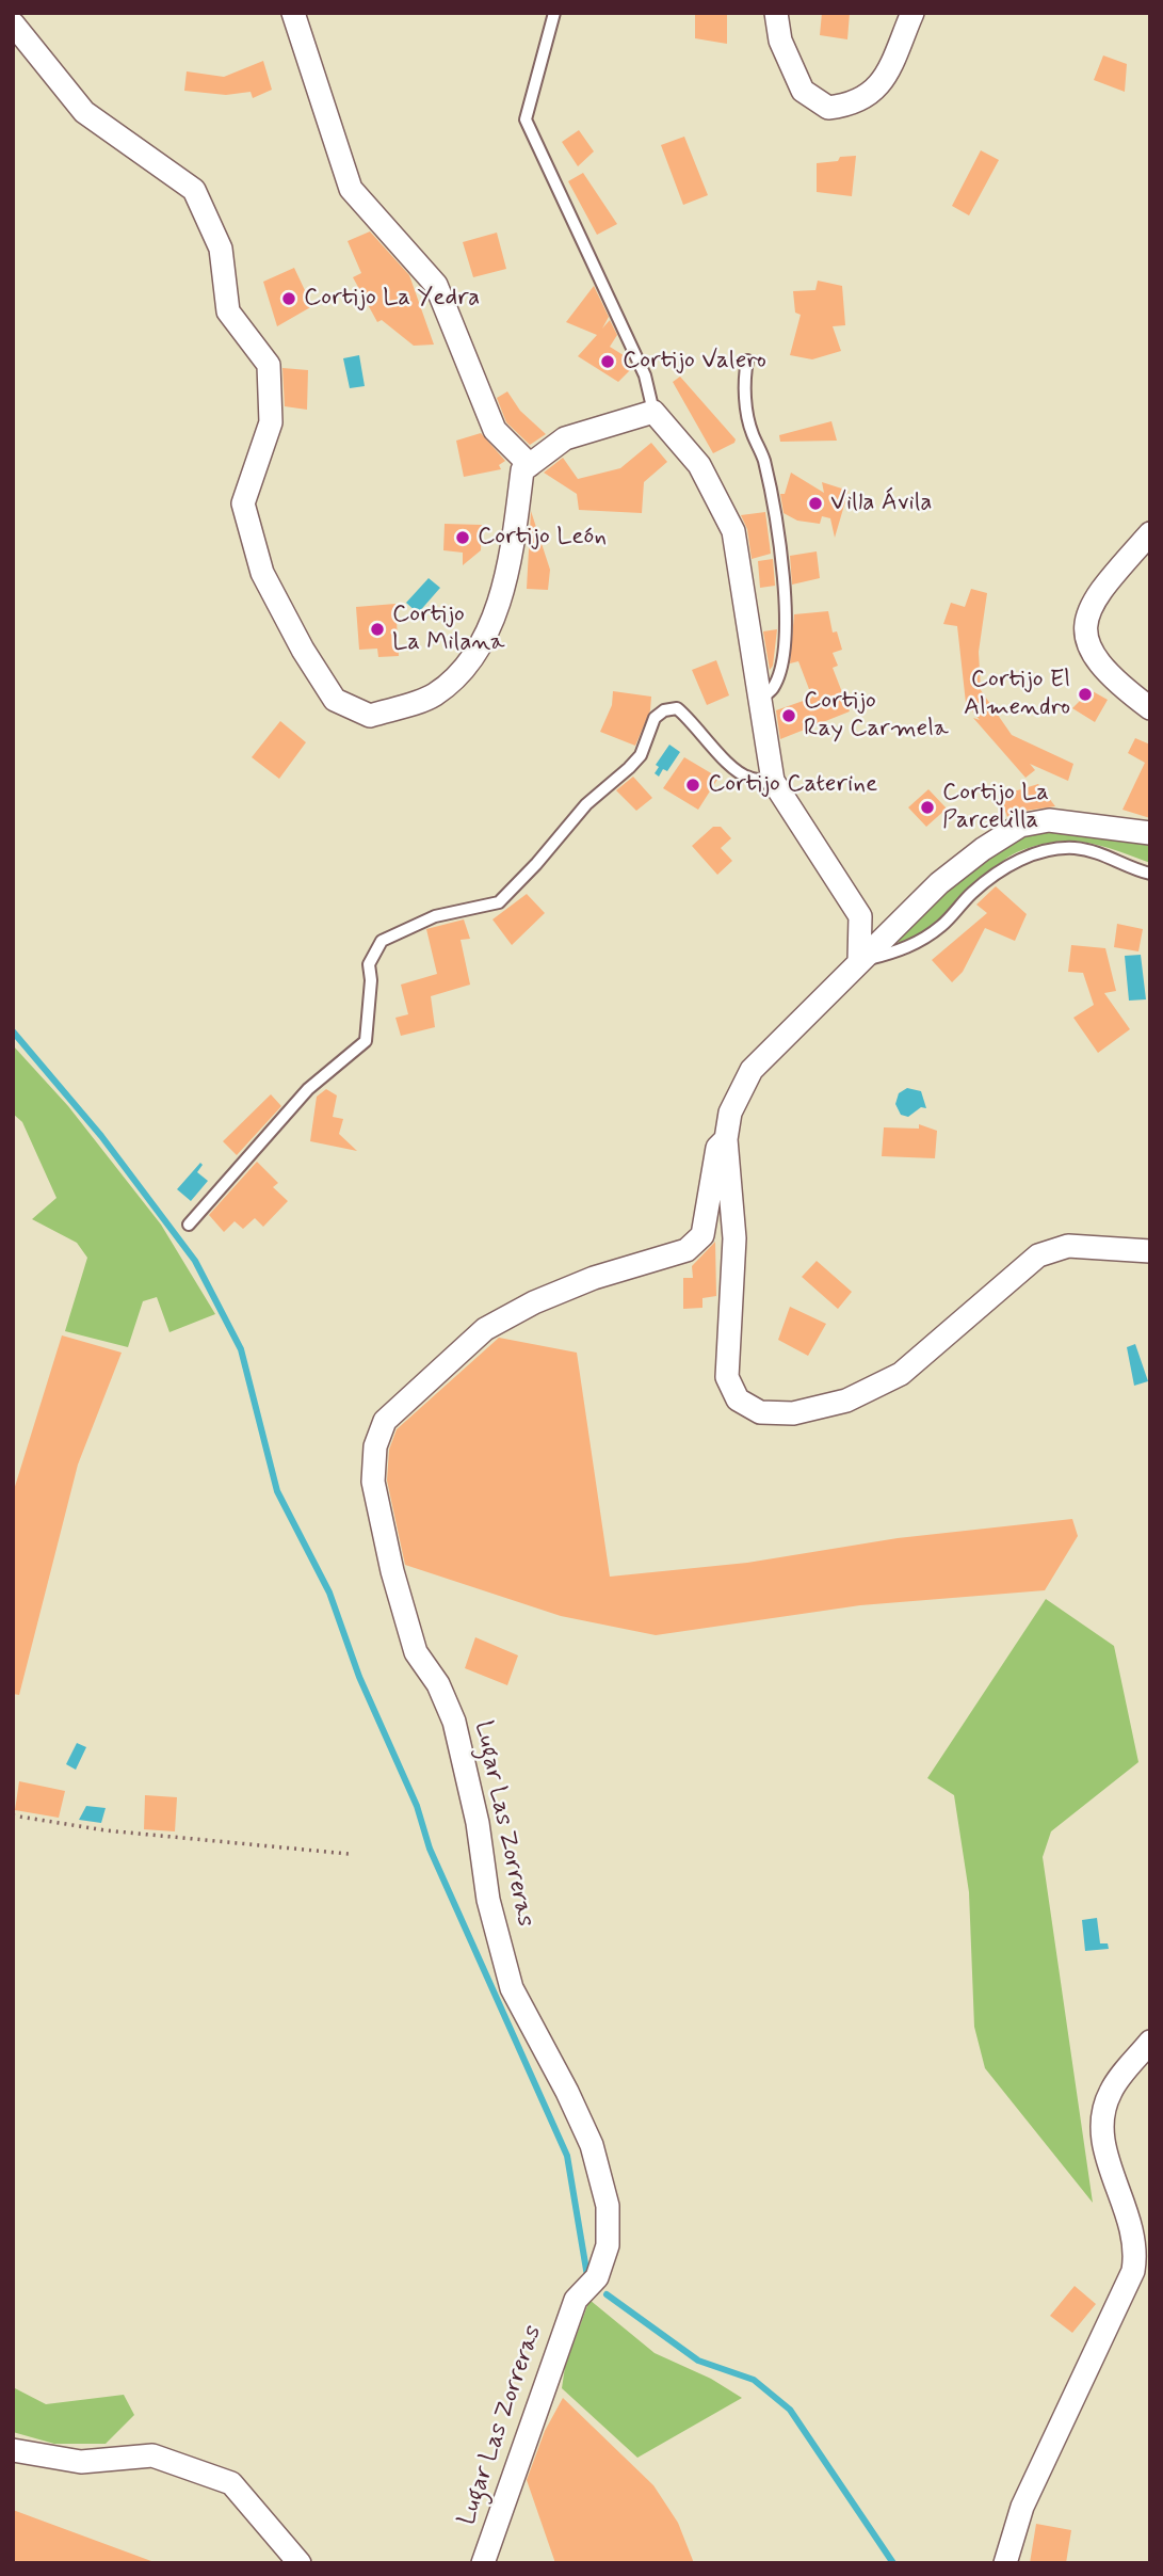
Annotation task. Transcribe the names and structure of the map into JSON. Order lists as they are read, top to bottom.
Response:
{
  "streets": {
    "street": ["Lugar Las Zorreras"]
  },
  "places": [
    "Cortijo La Yedra",
    "Cortijo Valero",
    "Villa Ávila",
    "Cortijo León",
    "Cortijo La Milana",
    "Cortijo El Almendro",
    "Cortijo Ray Carmela",
    "Cortijo Caterine",
    "Cortijo La Parcelilla"
  ]
}
